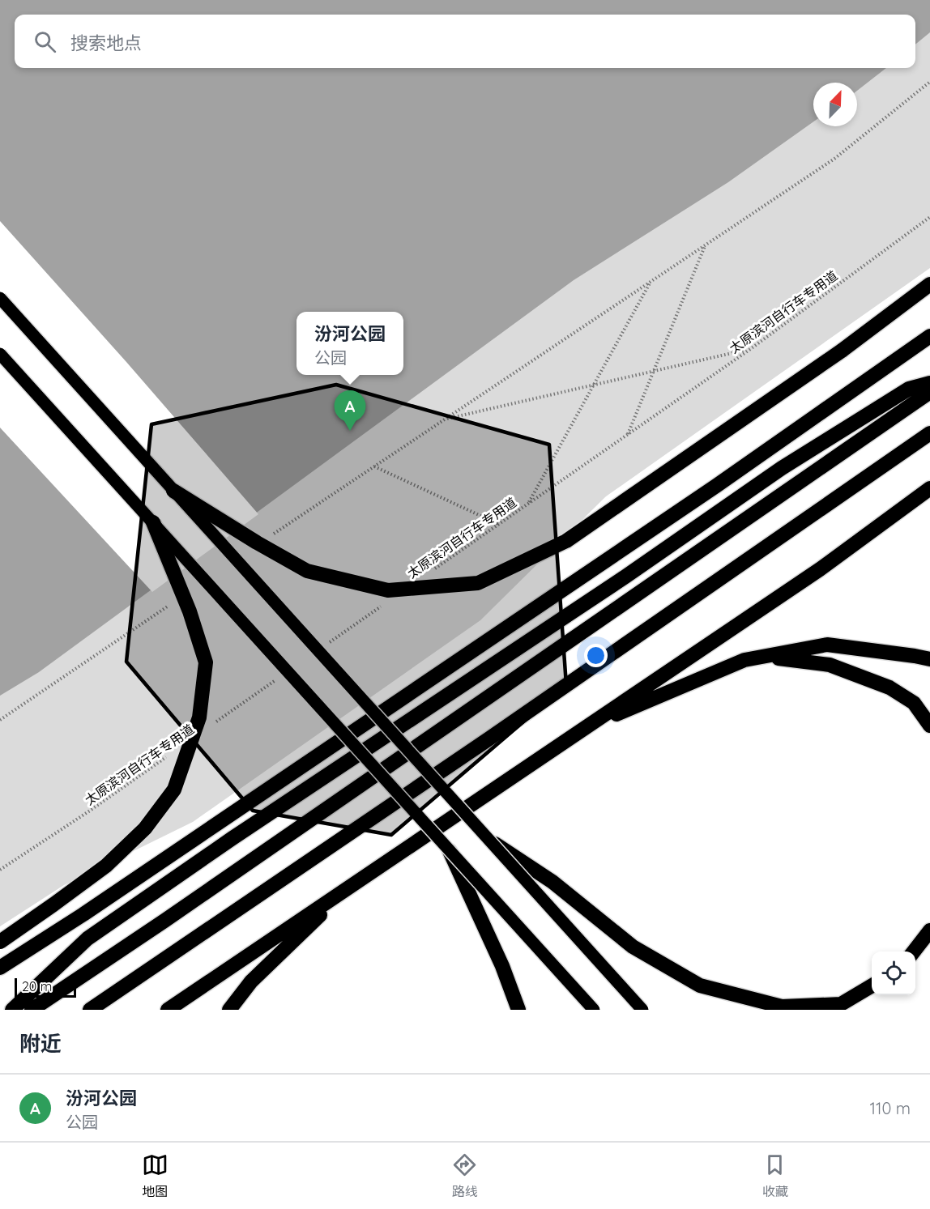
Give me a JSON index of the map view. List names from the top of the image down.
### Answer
{
  "streets": {
    "path": ["太原滨河自行车专用道"]
  },
  "scale_bar": "20 m",
  "north": "top right",
  "page": {
    "search": "搜索地点",
    "popup": ["汾河公园", "公园"],
    "pins": "A",
    "scale": "20 m",
    "heading": "附近",
    "list": [
      {
        "mark": "A",
        "name": "汾河公园",
        "note": "公园",
        "value": "110 m"
      }
    ],
    "nav": ["地图", "路线", "收藏"]
  }
}
